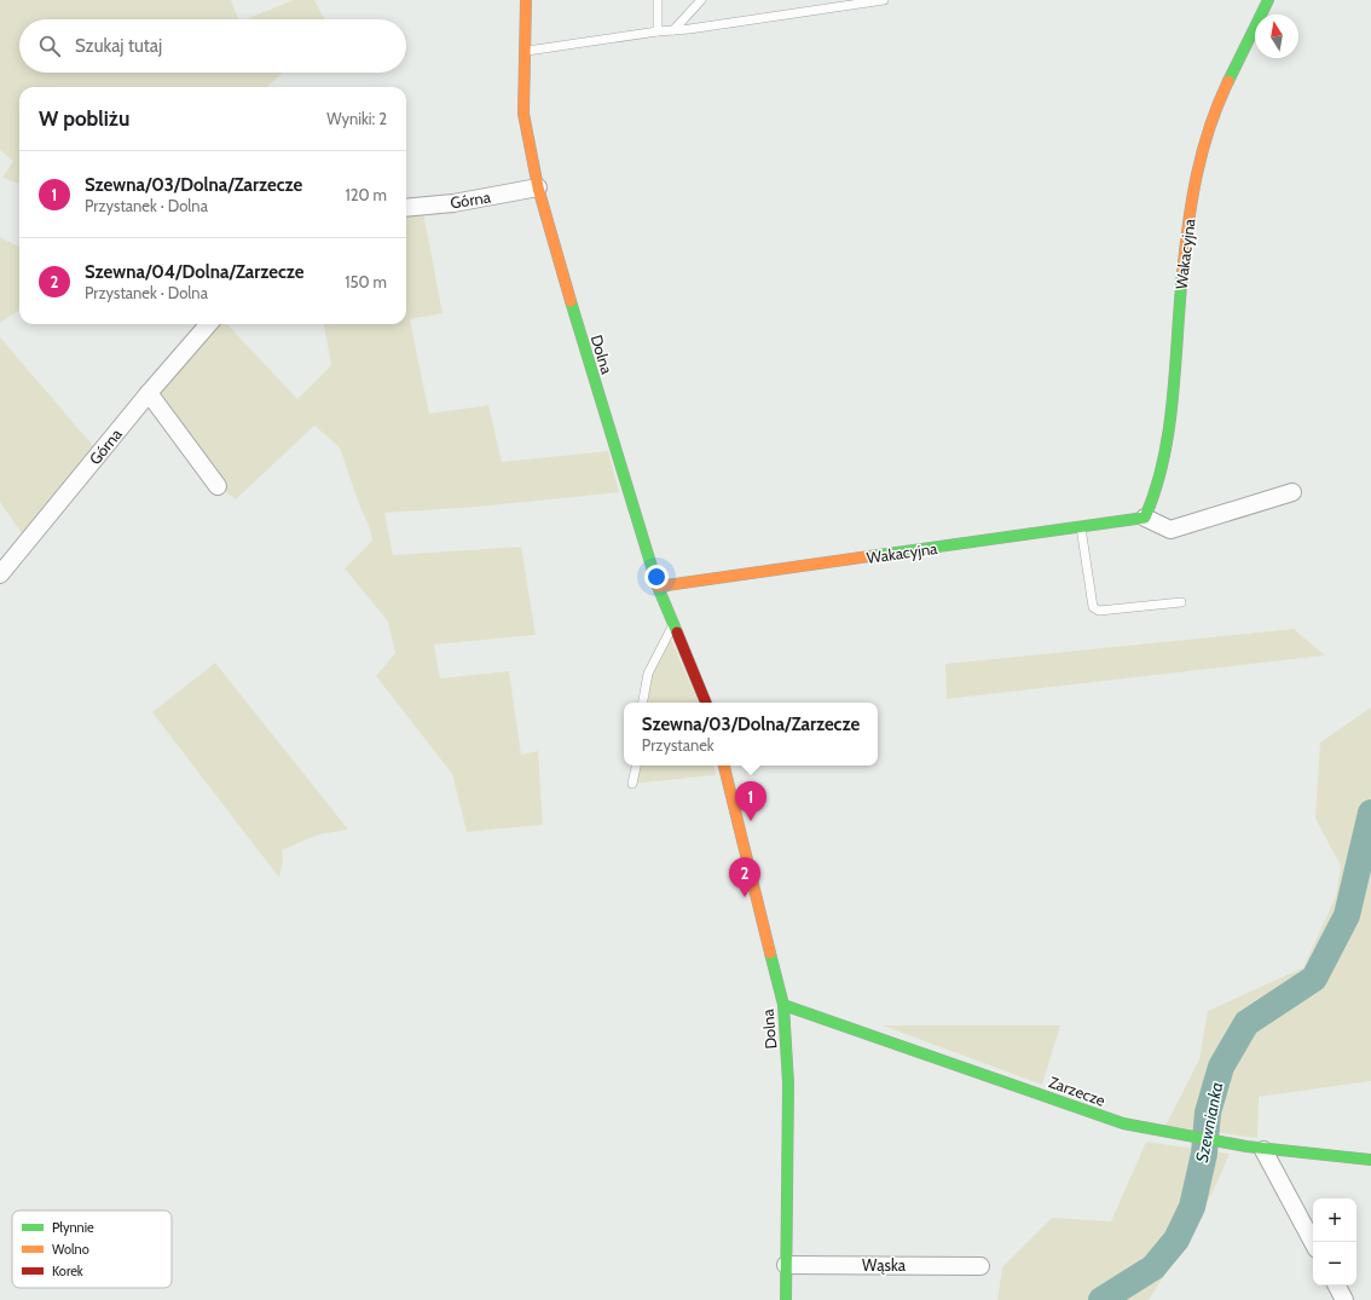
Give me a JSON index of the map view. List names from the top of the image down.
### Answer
{
  "streets": {
    "street": [
      "Górna",
      "Wakacyjna",
      "Dolna",
      "Zarzecze",
      "Wąska"
    ]
  },
  "crossings": [
    ["Górna", "Dolna"],
    ["Wakacyjna", "Dolna"],
    ["Dolna", "Zarzecze"],
    ["Dolna", "Wąska"]
  ],
  "water": ["Szewnianka"],
  "legend": ["Płynnie", "Wolno", "Korek"],
  "north": "top",
  "page": {
    "search": "Szukaj tutaj",
    "heading": ["W pobliżu", "Wyniki: 2"],
    "list": [
      {
        "mark": "1",
        "name": "Szewna/03/Dolna/Zarzecze",
        "note": "Przystanek · Dolna",
        "value": "120 m"
      },
      {
        "mark": "2",
        "name": "Szewna/04/Dolna/Zarzecze",
        "note": "Przystanek · Dolna",
        "value": "150 m"
      }
    ],
    "popup": ["Szewna/03/Dolna/Zarzecze", "Przystanek"],
    "pins": ["1", "2"],
    "map_buttons": ["+", "−"]
  }
}
